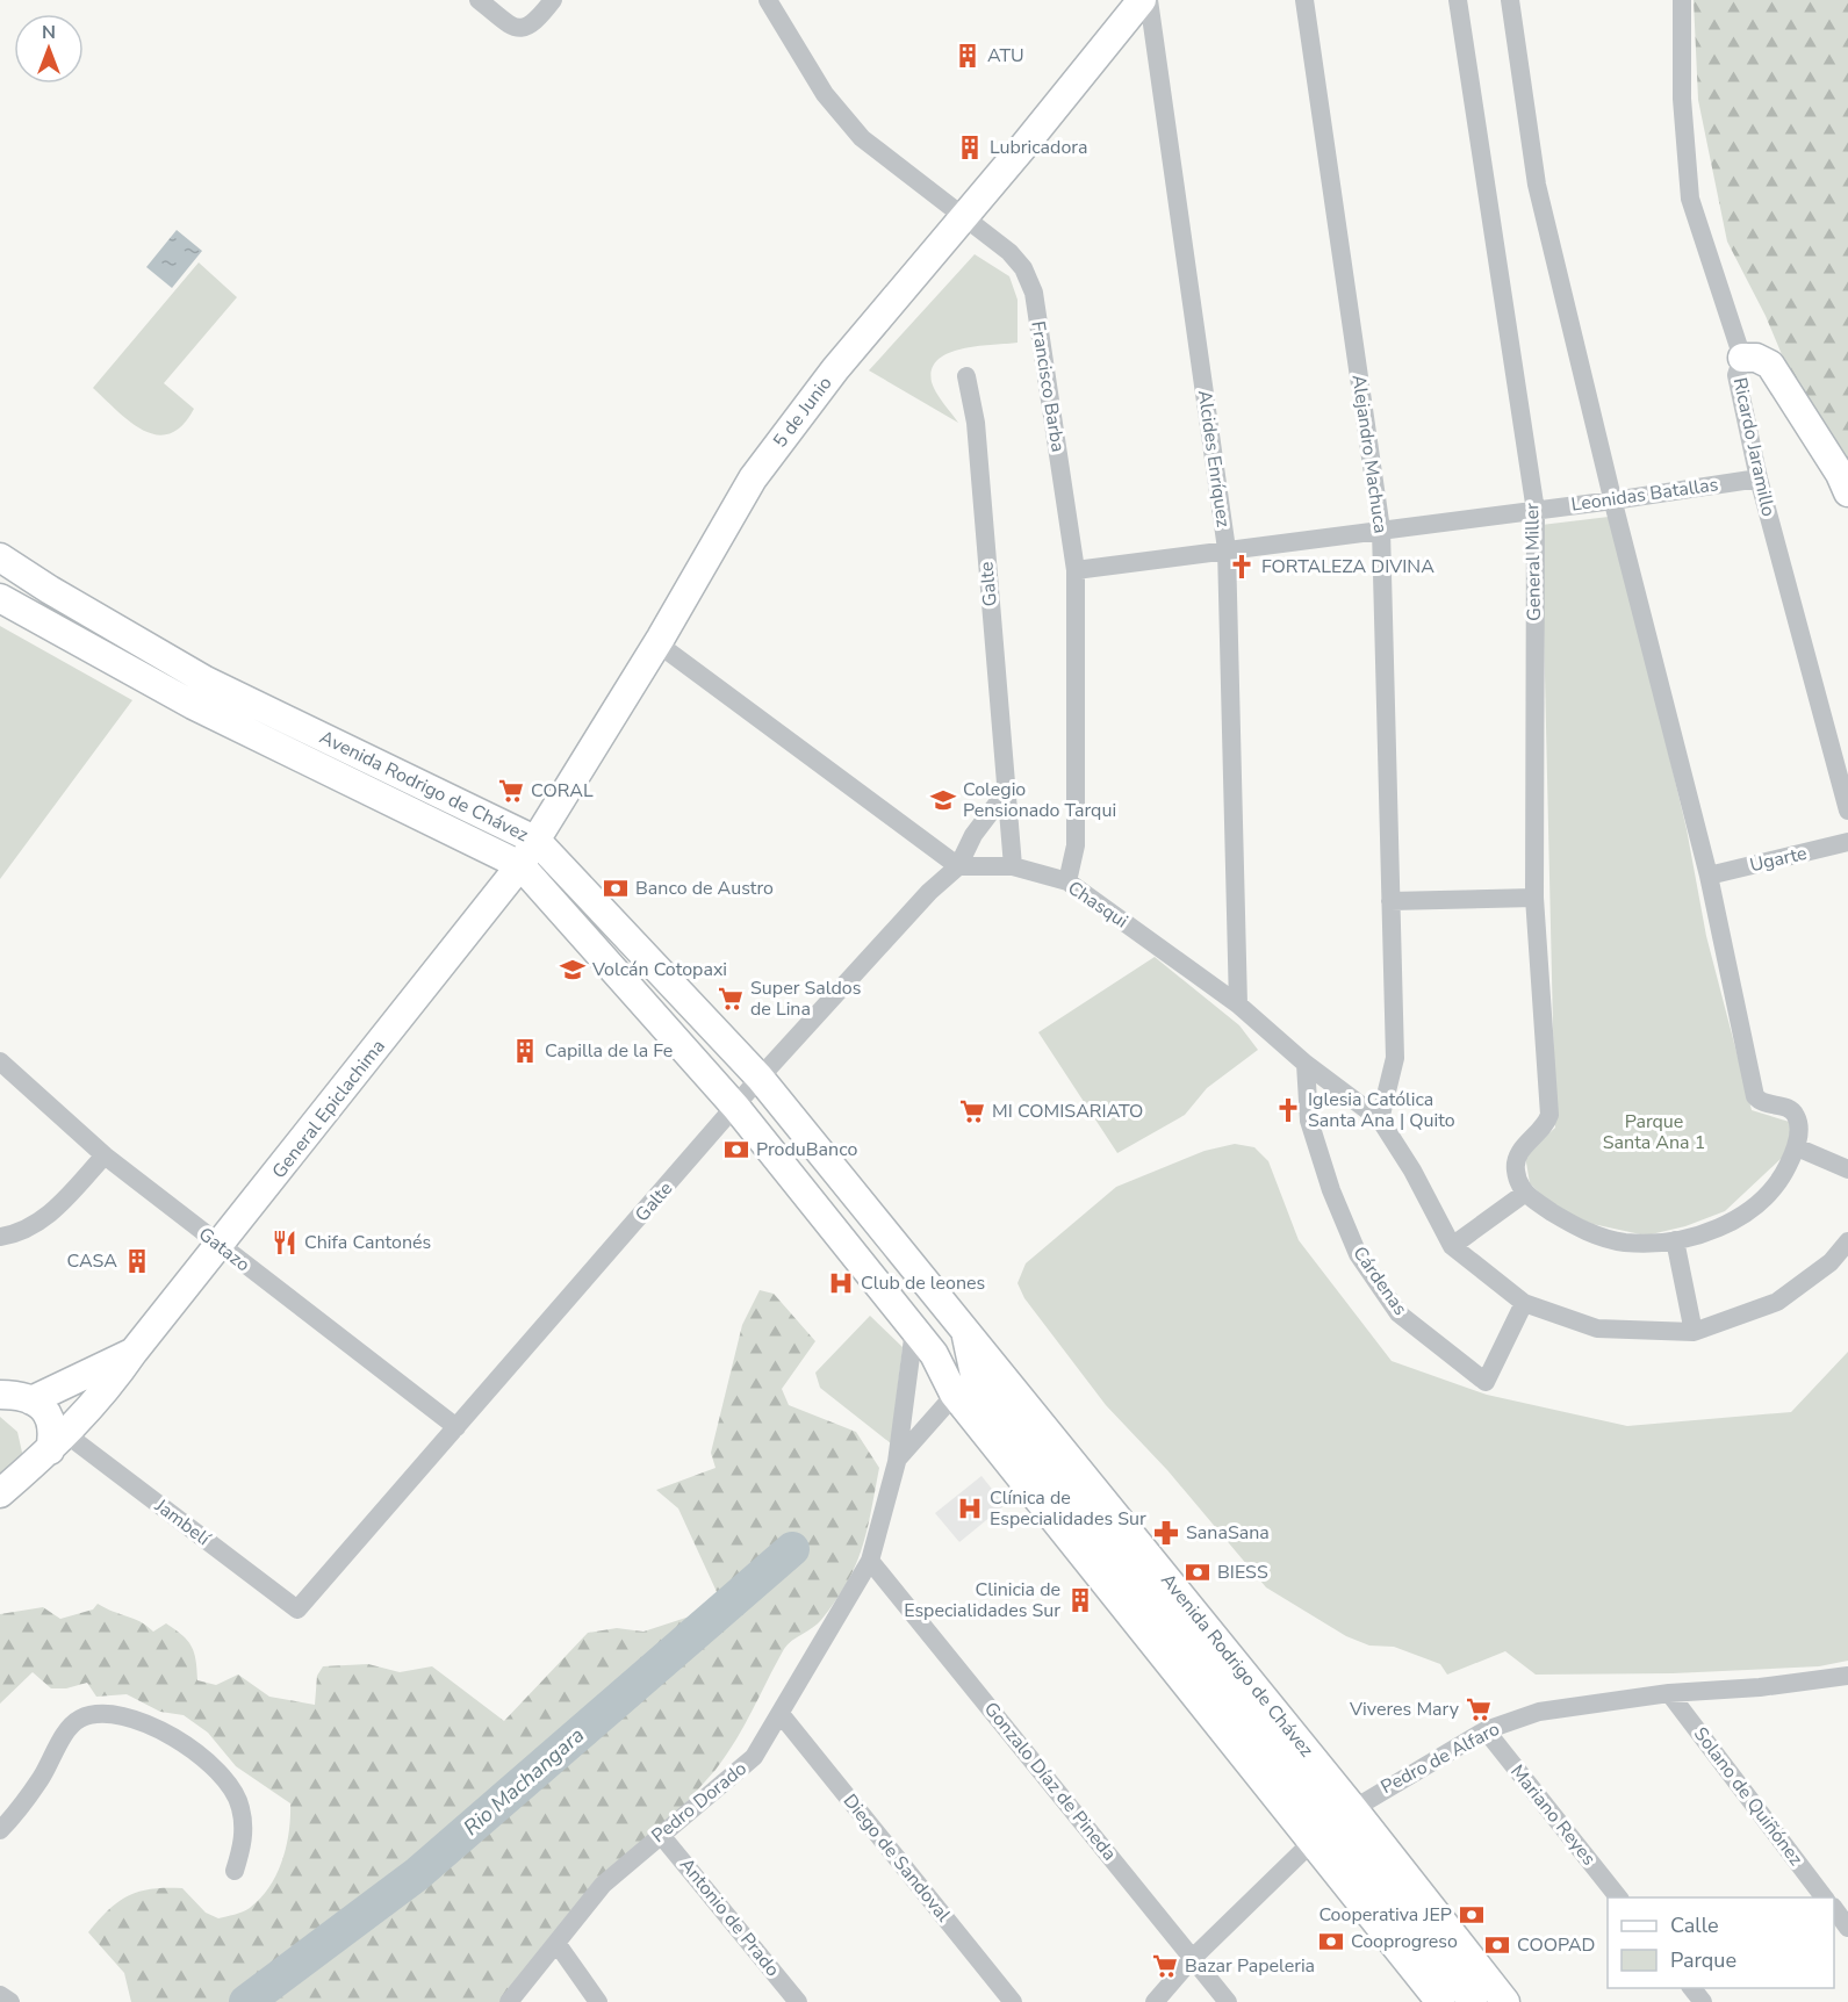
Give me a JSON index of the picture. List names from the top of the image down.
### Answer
{
  "streets": {
    "street": [
      "Francisco Barba",
      "5 de Junio",
      "Ricardo Jaramillo",
      "Alejandro Machuca",
      "Alcides Enríquez",
      "Leonidas Batallas",
      "General Miller",
      "Galte",
      "Avenida Rodrigo de Chávez",
      "Ugarte",
      "Chasqui",
      "General Epiclachima",
      "Gatazo",
      "Cárdenas",
      "Jambelí",
      "Pedro de Alfaro",
      "Gonzalo Díaz de Pineda",
      "Solano de Quiñónez",
      "Pedro Dorado",
      "Mariano Reyes",
      "Diego de Sandoval",
      "Antonio de Prado"
    ]
  },
  "crossings": [
    ["Francisco Barba", "5 de Junio"],
    ["Francisco Barba", "Leonidas Batallas"],
    ["Francisco Barba", "Chasqui"],
    ["5 de Junio", "Avenida Rodrigo de Chávez"],
    ["5 de Junio", "General Epiclachima"],
    ["Ricardo Jaramillo", "Leonidas Batallas"],
    ["Alejandro Machuca", "Leonidas Batallas"],
    ["Alejandro Machuca", "Chasqui"],
    ["Alcides Enríquez", "Leonidas Batallas"],
    ["Alcides Enríquez", "Chasqui"],
    ["Leonidas Batallas", "General Miller"],
    ["Galte", "Avenida Rodrigo de Chávez"],
    ["Galte", "Chasqui"],
    ["Galte", "Gatazo"],
    ["Galte", "Jambelí"],
    ["Avenida Rodrigo de Chávez", "General Epiclachima"],
    ["Avenida Rodrigo de Chávez", "Pedro de Alfaro"],
    ["Avenida Rodrigo de Chávez", "Pedro Dorado"],
    ["Chasqui", "Cárdenas"],
    ["General Epiclachima", "Gatazo"],
    ["General Epiclachima", "Jambelí"],
    ["Pedro de Alfaro", "Gonzalo Díaz de Pineda"],
    ["Pedro de Alfaro", "Solano de Quiñónez"],
    ["Pedro de Alfaro", "Mariano Reyes"],
    ["Gonzalo Díaz de Pineda", "Pedro Dorado"],
    ["Pedro Dorado", "Diego de Sandoval"],
    ["Pedro Dorado", "Antonio de Prado"]
  ],
  "water": ["Rio Machangara"],
  "parks": ["Parque Santa Ana 1"],
  "places": {
    "building": [
      "ATU",
      "Lubricadora",
      "Capilla de la Fe",
      "CASA",
      "Clinicia de Especialidades Sur"
    ],
    "church": ["FORTALEZA DIVINA", "Iglesia Católica Santa Ana | Quito"],
    "supermarket": [
      "CORAL",
      "Super Saldos de Lina",
      "MI COMISARIATO",
      "Viveres Mary",
      "Bazar Papeleria"
    ],
    "school or university": ["Colegio Pensionado Tarqui", "Volcán Cotopaxi"],
    "bank": [
      "Banco de Austro",
      "ProduBanco",
      "BIESS",
      "Cooperativa JEP",
      "Cooprogreso",
      "COOPAD"
    ],
    "restaurant": ["Chifa Cantonés"],
    "hospital": ["Club de leones", "Clínica de Especialidades Sur"],
    "pharmacy": ["SanaSana"]
  },
  "legend": ["Calle", "Parque"],
  "north": "top"
}
